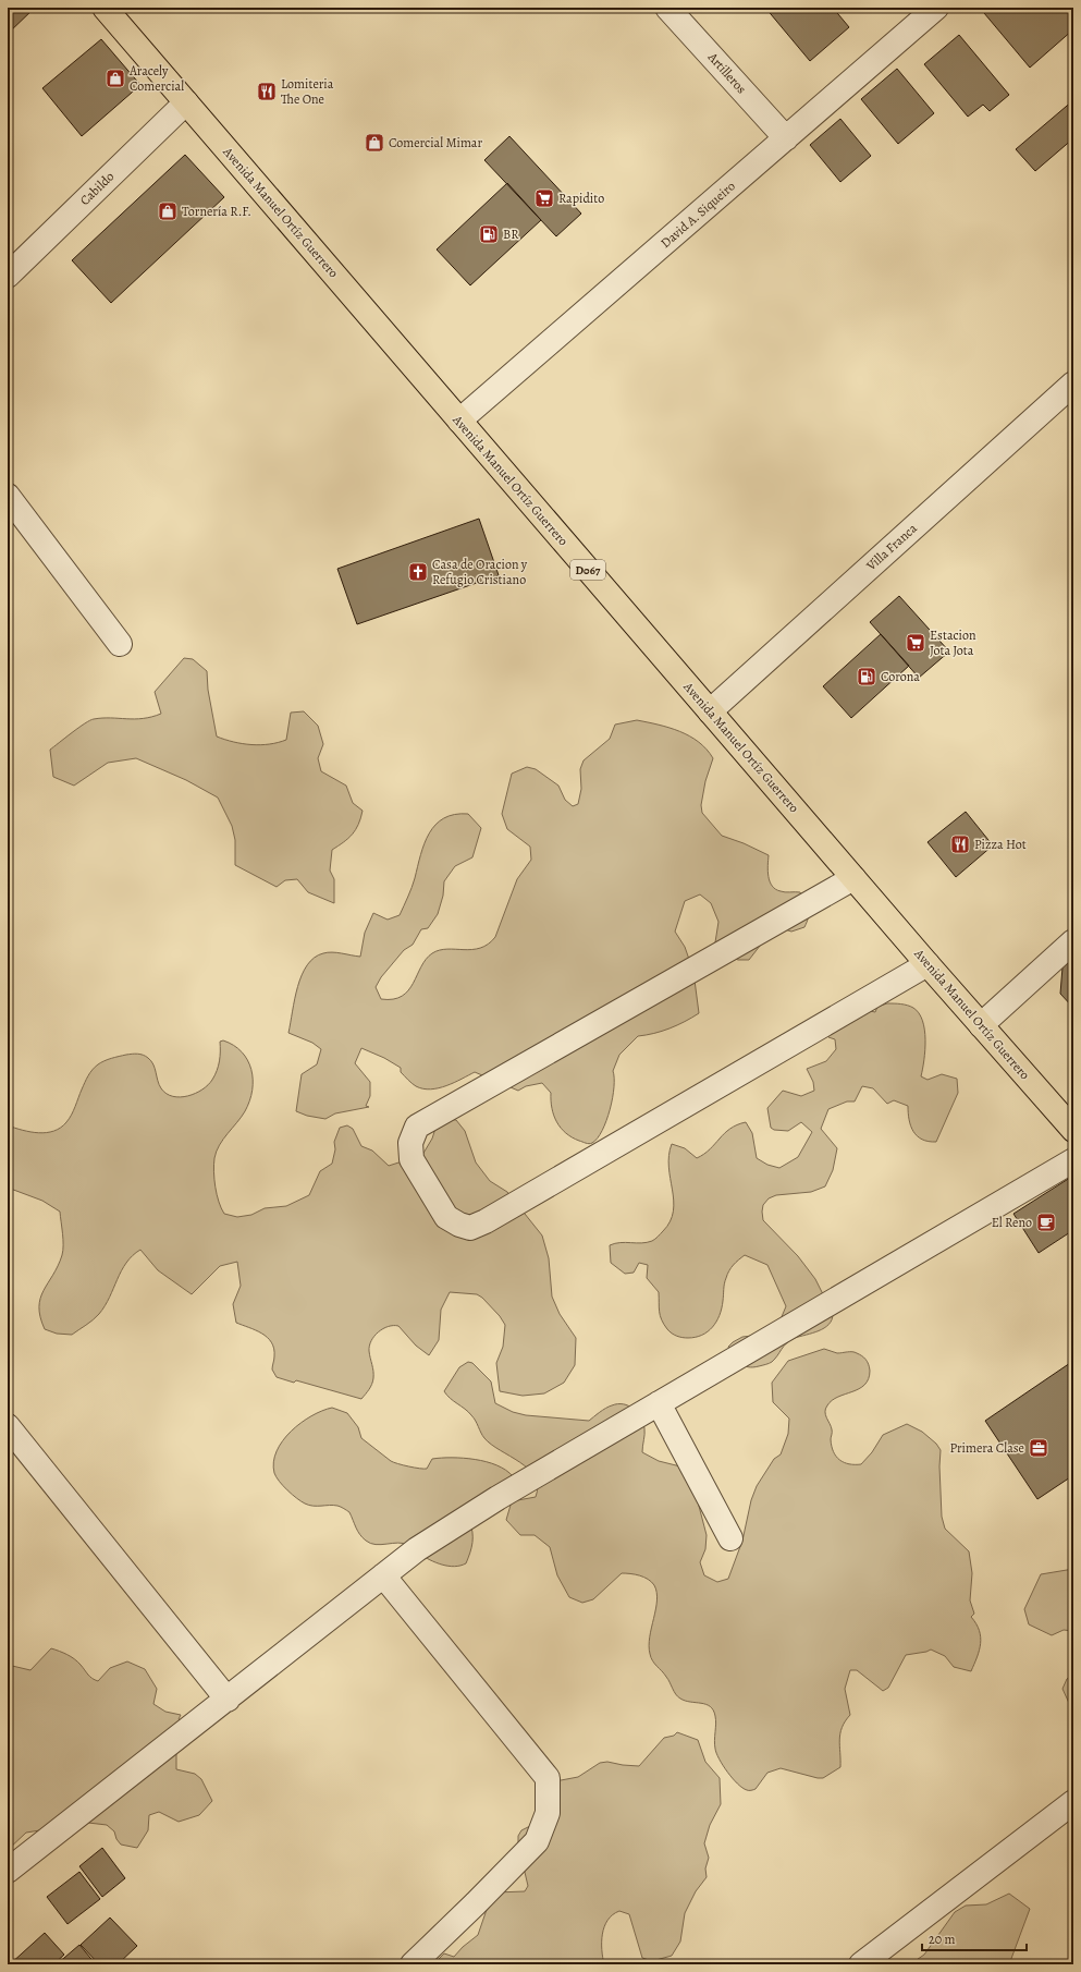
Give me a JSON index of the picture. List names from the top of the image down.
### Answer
{
  "streets": {
    "main road": ["Avenida Manuel Ortíz Guerrero", "D067"],
    "street": [
      "Artilleros",
      "Cabildo",
      "David A. Siqueiro",
      "Villa Franca"
    ]
  },
  "crossings": [
    ["Artilleros", "David A. Siqueiro"],
    ["Cabildo", "Avenida Manuel Ortíz Guerrero"],
    ["Avenida Manuel Ortíz Guerrero", "David A. Siqueiro"],
    ["Avenida Manuel Ortíz Guerrero", "Villa Franca"]
  ],
  "places": {
    "shop": ["Aracely Comercial", "Comercial Mimar", "Tornería R.F."],
    "restaurant": ["Lomiteria The One", "Pizza Hot"],
    "supermarket": ["Rapidito", "Estacion Jota Jota"],
    "fuel station": ["BR", "Corona"],
    "church": ["Casa de Oracion y Refugio Cristiano"],
    "cafe": ["El Reno"],
    "office": ["Primera Clase"]
  },
  "scale_bar": "20 m"
}
